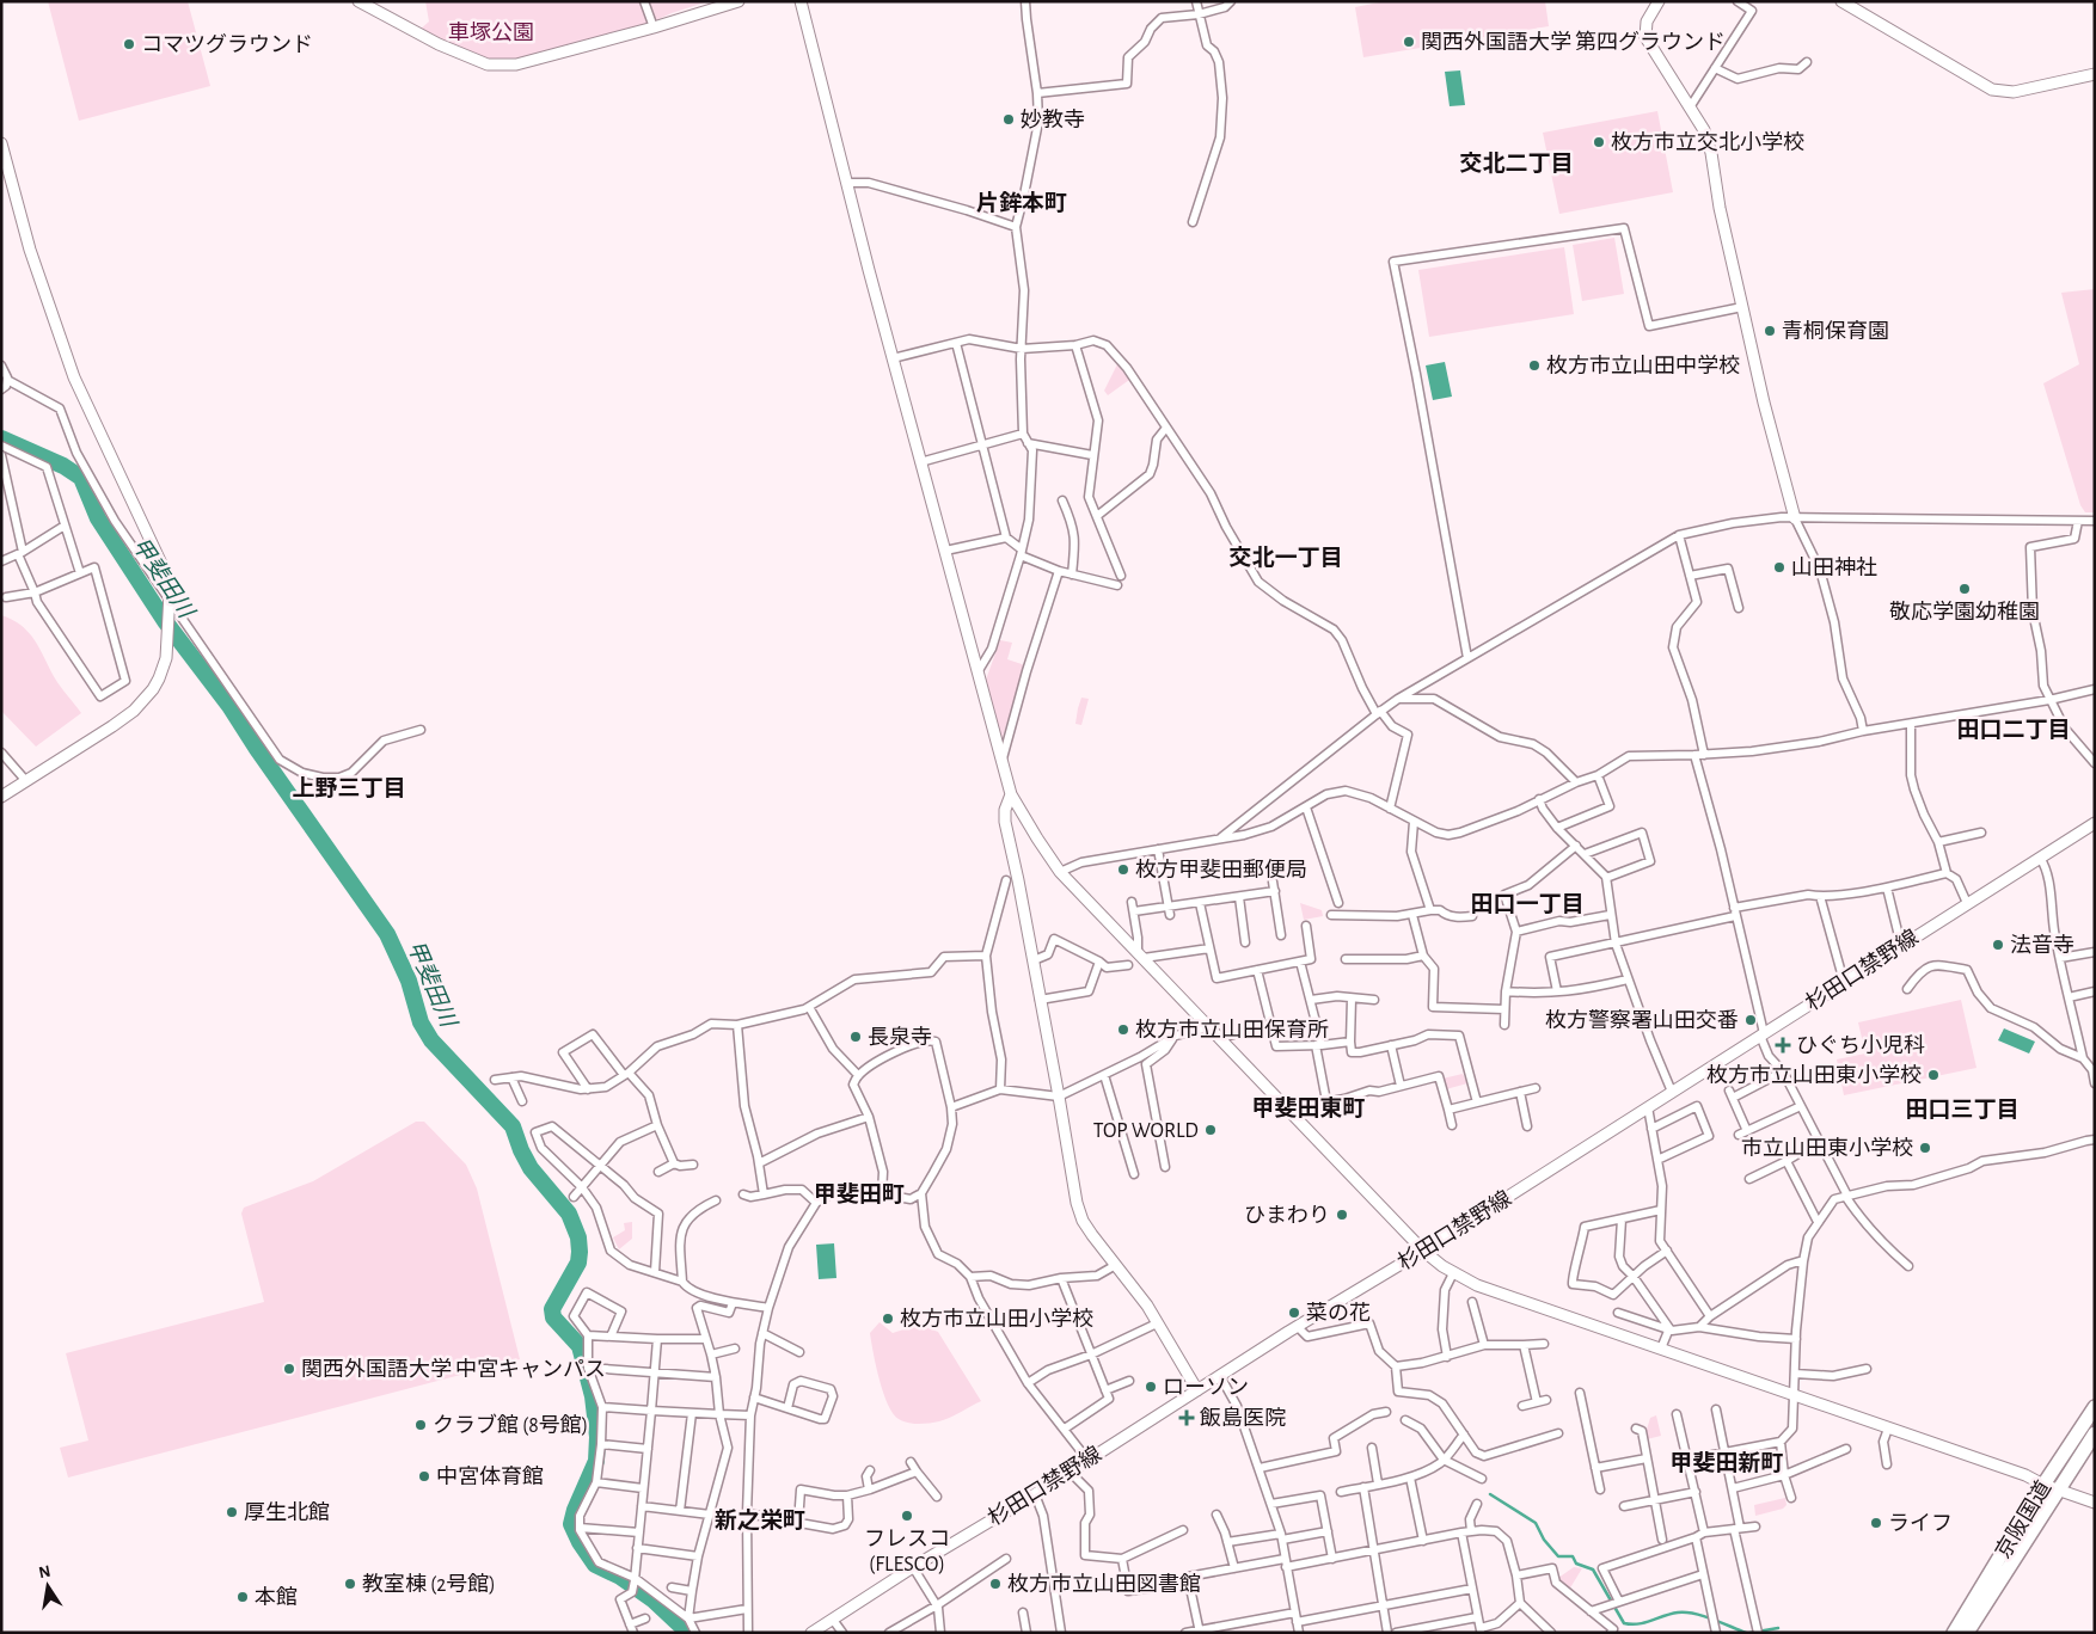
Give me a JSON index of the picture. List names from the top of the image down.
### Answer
{
  "streets": {
    "highway": ["京阪国道"],
    "street": ["杉田口禁野線"]
  },
  "districts": [
    "交北二丁目",
    "片鉾本町",
    "交北一丁目",
    "田口二丁目",
    "上野三丁目",
    "田口一丁目",
    "甲斐田東町",
    "田口三丁目",
    "甲斐田町",
    "甲斐田新町",
    "新之栄町"
  ],
  "water": ["甲斐田川"],
  "parks": ["車塚公園"],
  "places": {
    "other": [
      "関西外国語大学 第四グラウンド",
      "コマツグラウンド",
      "妙教寺",
      "枚方市立交北小学校",
      "青桐保育園",
      "枚方市立山田中学校",
      "山田神社",
      "敬応学園幼稚園",
      "枚方甲斐田郵便局",
      "法音寺",
      "枚方警察署山田交番",
      "枚方市立山田保育所",
      "長泉寺",
      "枚方市立山田東小学校",
      "TOP WORLD",
      "市立山田東小学校",
      "ひまわり",
      "菜の花",
      "枚方市立山田小学校",
      "関西外国語大学 中宮キャンパス",
      "ローソン",
      "クラブ館 (8号館)",
      "中宮体育館",
      "厚生北館",
      "フレスコ (FLESCO)",
      "ライフ",
      "教室棟 (2号館)",
      "枚方市立山田図書館",
      "本館"
    ],
    "health": ["ひぐち小児科", "飯島医院"]
  },
  "north": "top"
}
